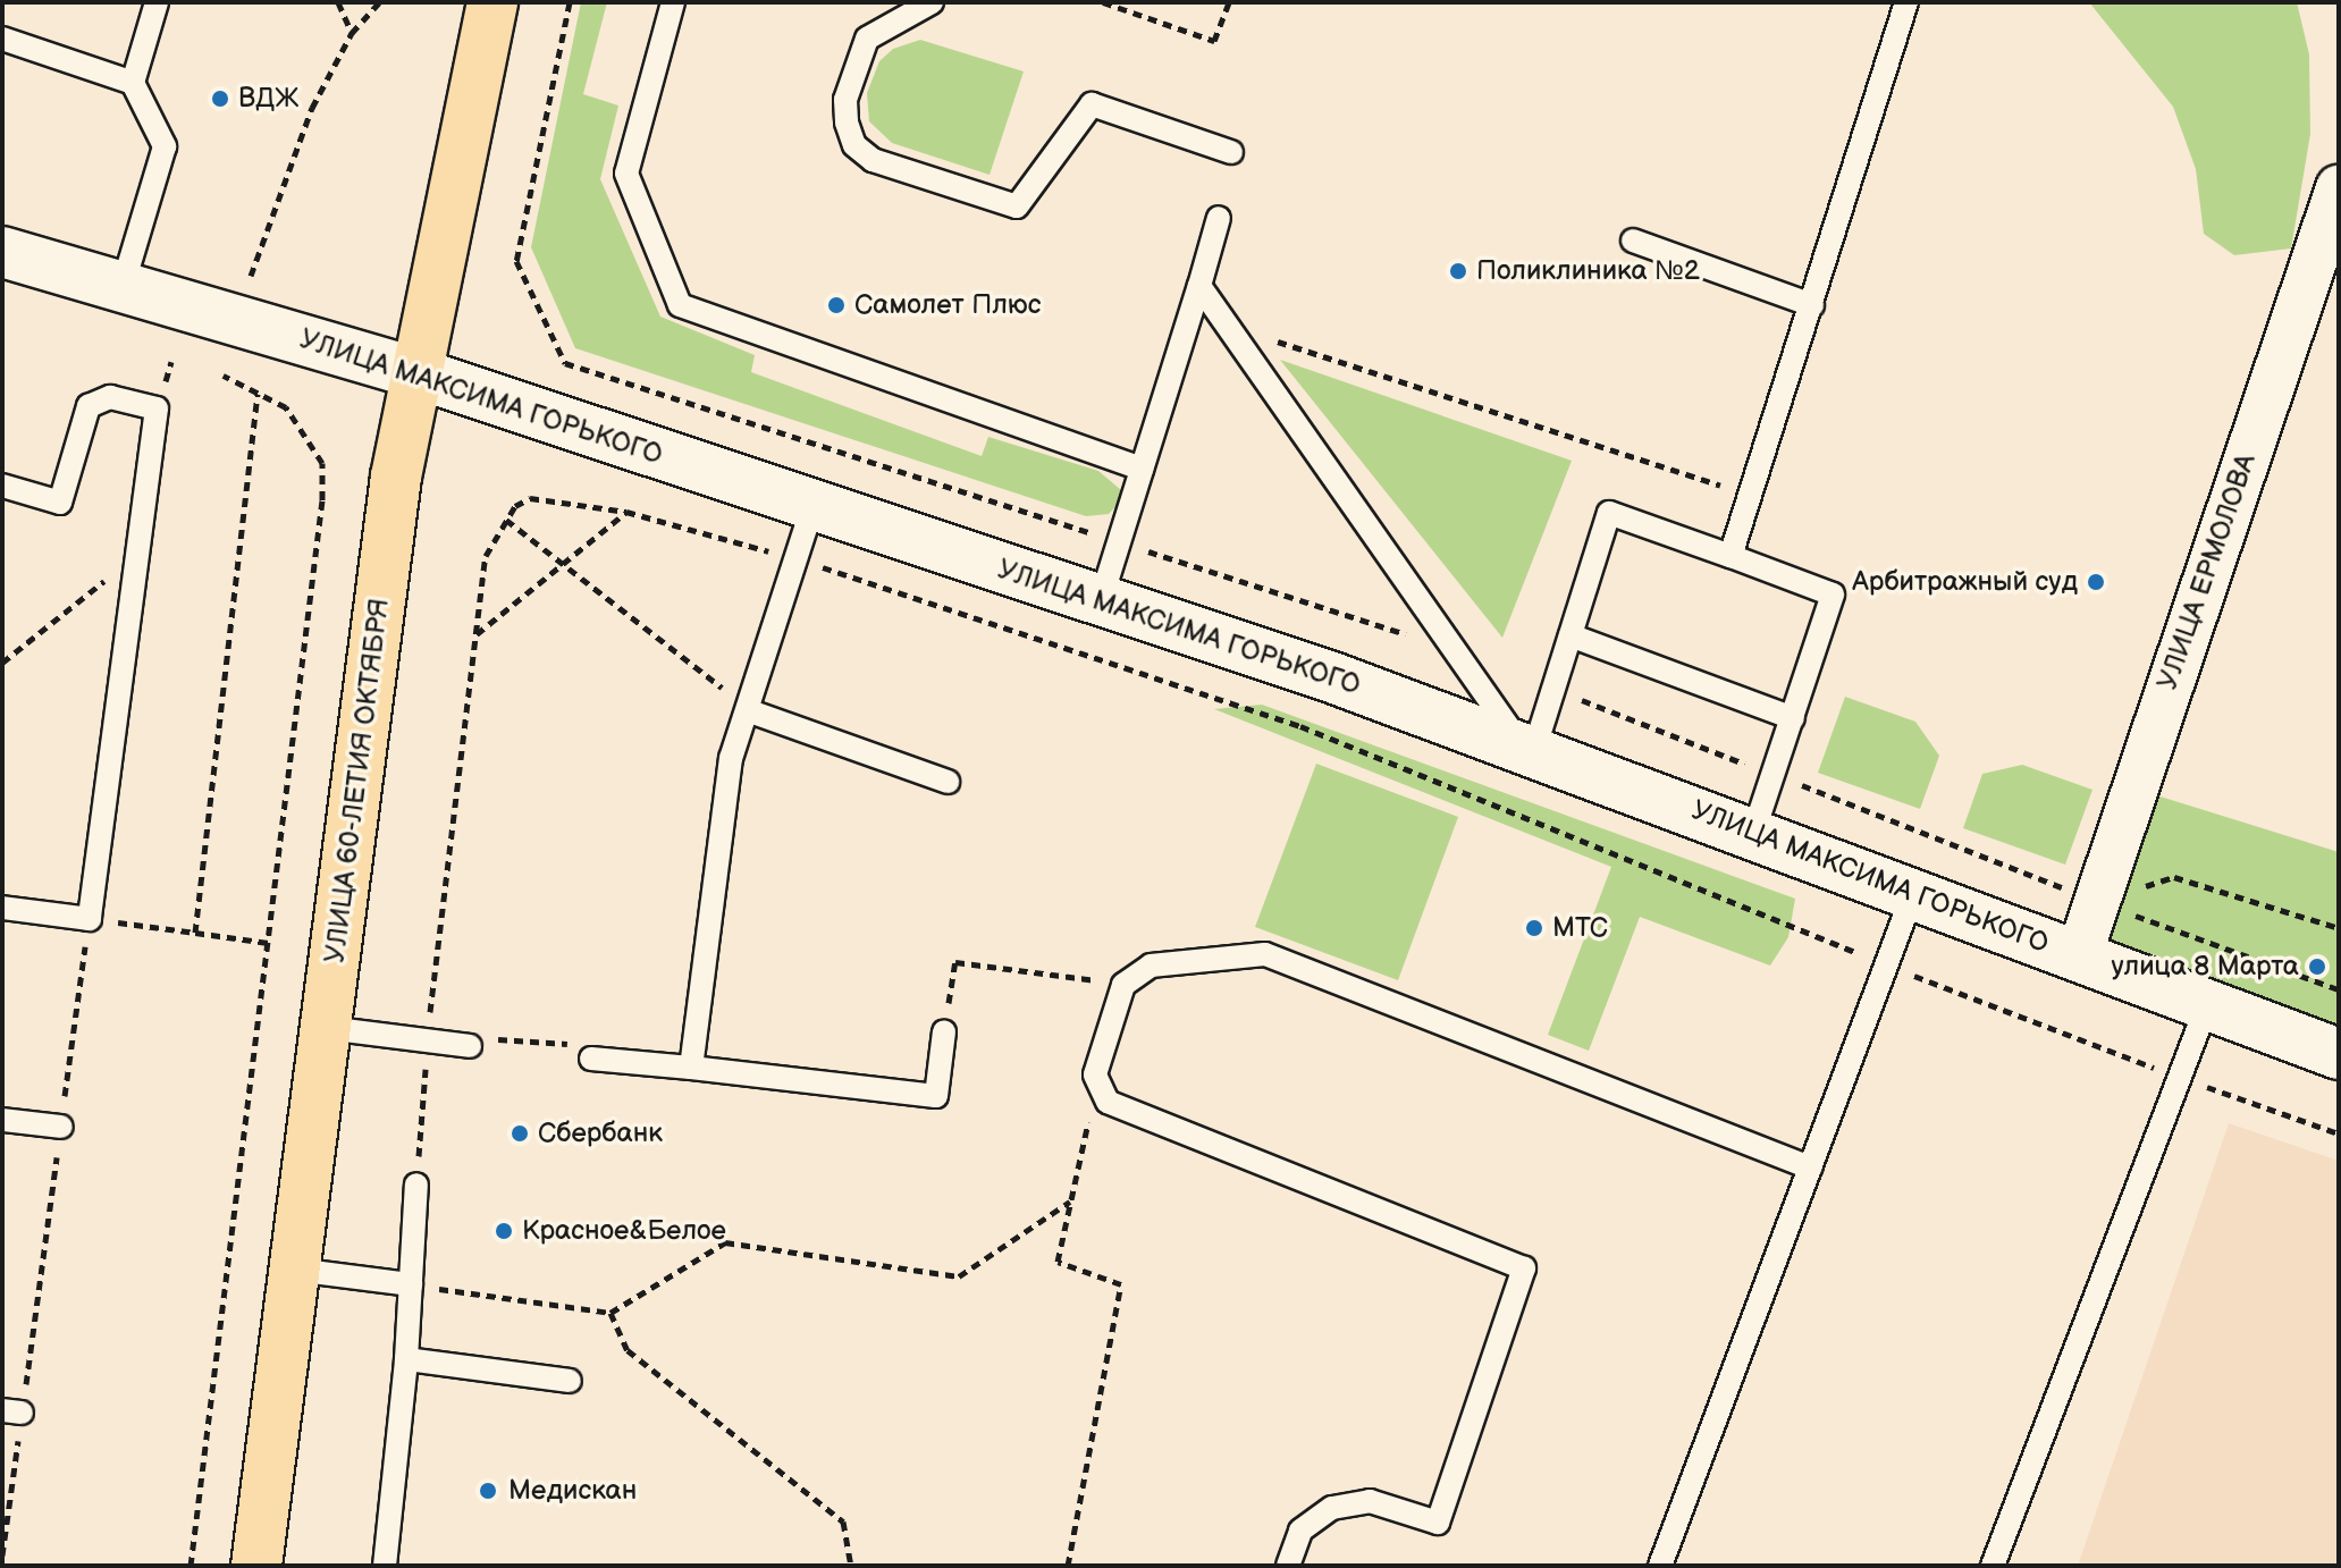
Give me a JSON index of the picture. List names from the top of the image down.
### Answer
{
  "streets": {
    "main road": ["УЛИЦА МАКСИМА ГОРЬКОГО", "УЛИЦА 60-ЛЕТИЯ ОКТЯБРЯ"],
    "street": ["УЛИЦА ЕРМОЛОВА"]
  },
  "crossings": [
    ["УЛИЦА МАКСИМА ГОРЬКОГО", "УЛИЦА ЕРМОЛОВА"],
    ["УЛИЦА МАКСИМА ГОРЬКОГО", "УЛИЦА 60-ЛЕТИЯ ОКТЯБРЯ"]
  ],
  "places": [
    "ВДЖ",
    "Поликлиника №2",
    "Самолет Плюс",
    "Арбитражный суд",
    "МТС",
    "улица 8 Марта",
    "Сбербанк",
    "Красное&Белое",
    "Медискан"
  ]
}
